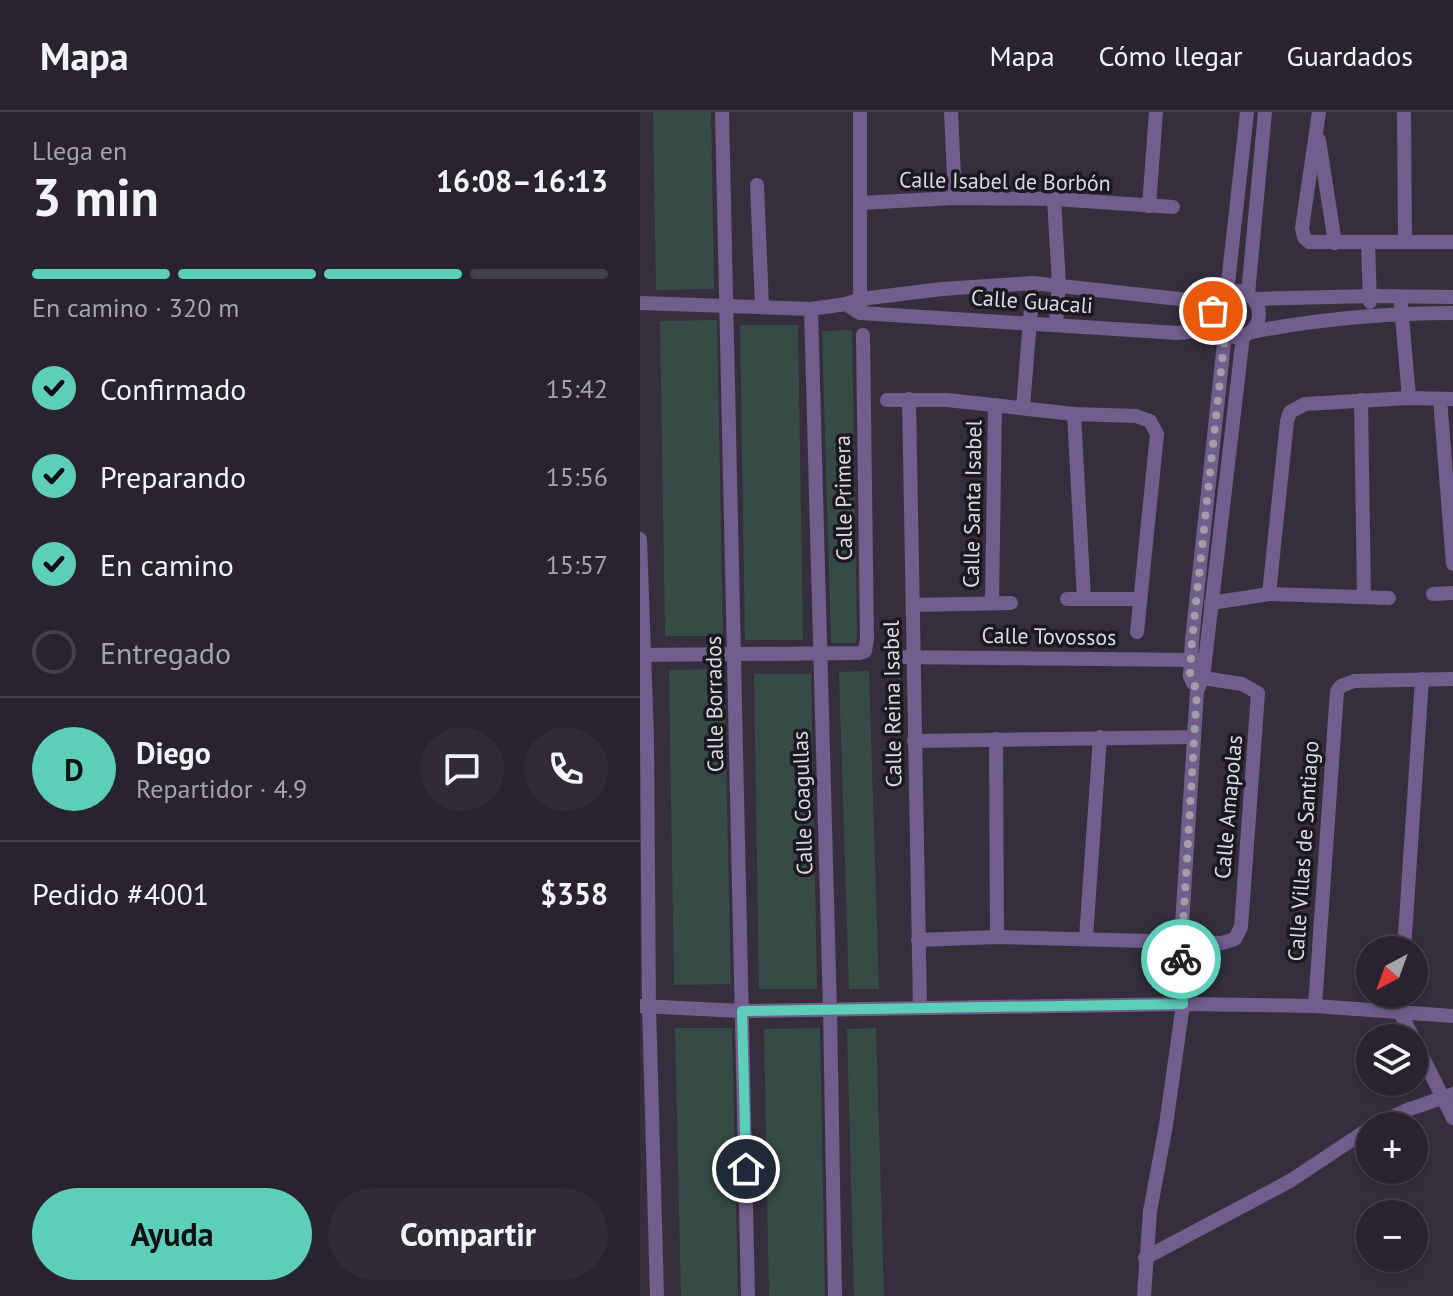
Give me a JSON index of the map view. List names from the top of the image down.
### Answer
{
  "streets": {
    "street": [
      "Calle Isabel de Borbón",
      "Calle Guacali",
      "Calle Primera",
      "Calle Santa Isabel",
      "Calle Tovossos",
      "Calle Borrados",
      "Calle Reina Isabel",
      "Calle Coagullas",
      "Calle Amapolas",
      "Calle Villas de Santiago"
    ]
  },
  "crossings": [
    ["Calle Guacali", "Calle Borrados"],
    ["Calle Guacali", "Calle Coagullas"],
    ["Calle Primera", "Calle Coagullas"],
    ["Calle Santa Isabel", "Calle Reina Isabel"],
    ["Calle Tovossos", "Calle Reina Isabel"]
  ],
  "north": "bottom left",
  "page": {
    "header": "Mapa",
    "nav": ["Mapa", "Cómo llegar", "Guardados"],
    "heading": ["3 min", "Llega en", "16:08–16:13"],
    "panel": [
      "Diego",
      "Repartidor · 4.9",
      "Pedido #4001",
      "$358"
    ],
    "bar": "En camino · 320 m",
    "list": [
      ["Confirmado", "15:42"],
      ["Preparando", "15:56"],
      ["En camino", "15:57"],
      "Entregado"
    ],
    "round": "D",
    "map_buttons": ["+", "−"],
    "buttons": ["Ayuda", "Compartir"]
  }
}
